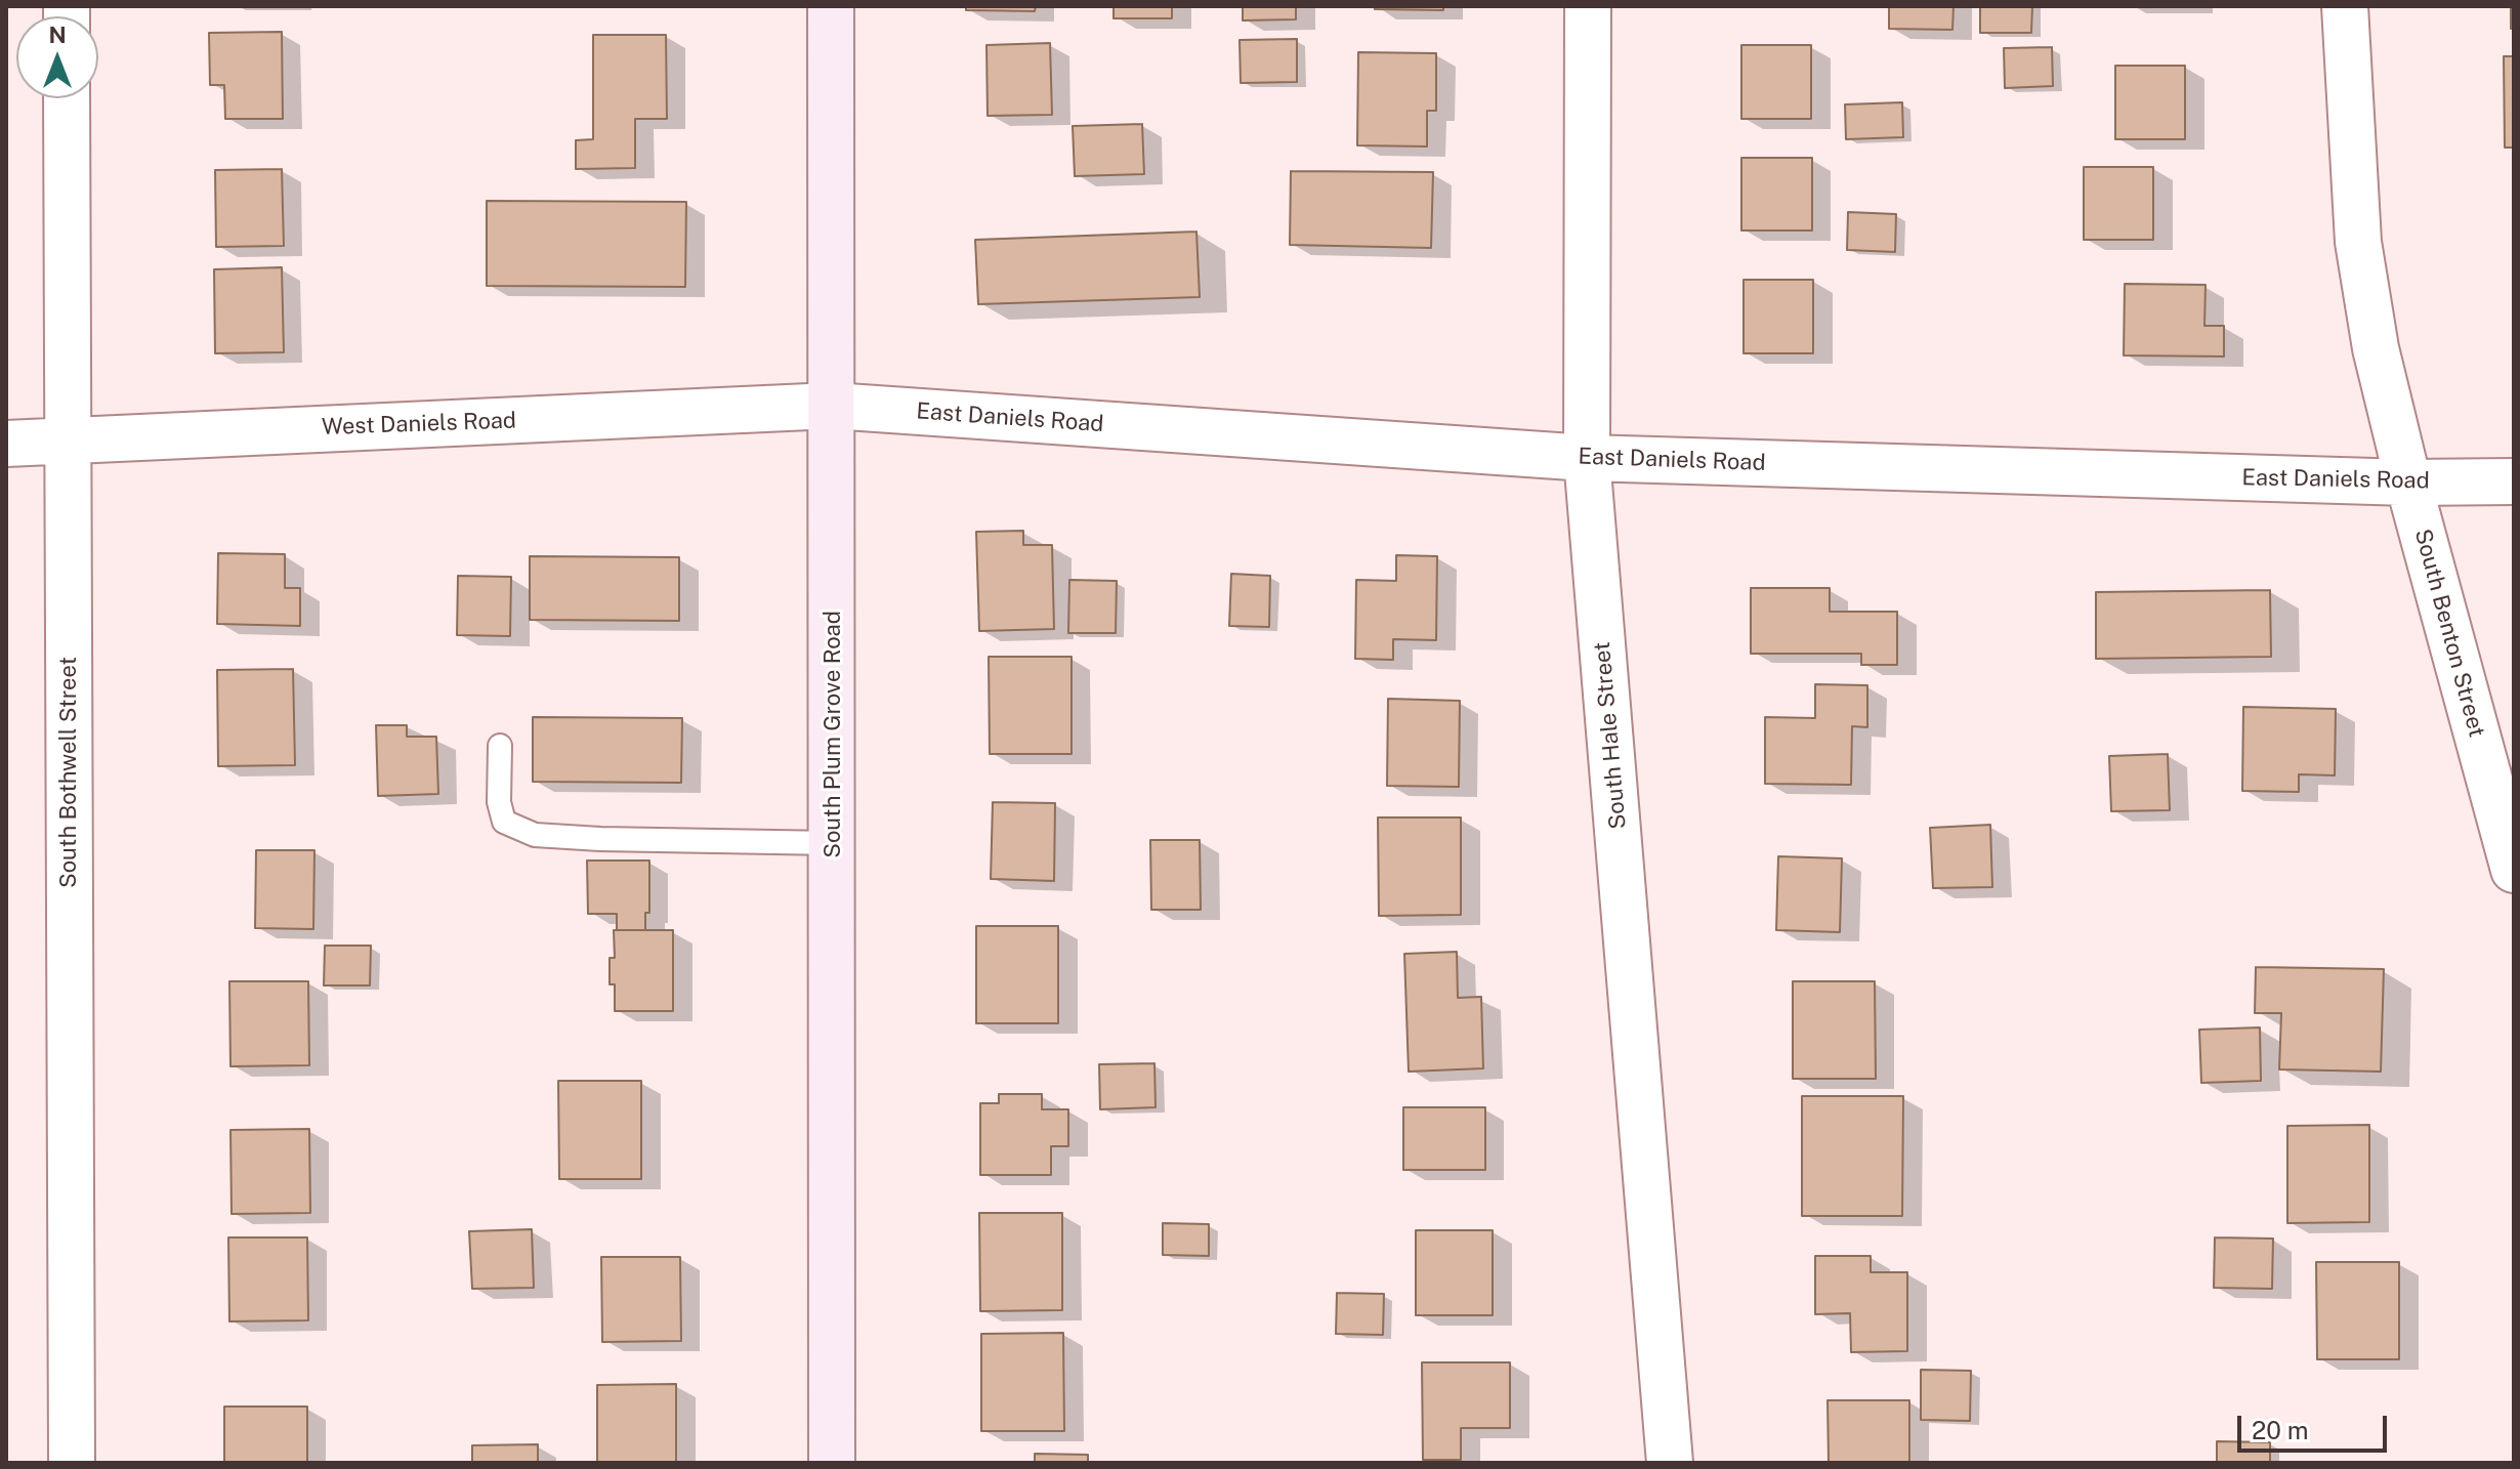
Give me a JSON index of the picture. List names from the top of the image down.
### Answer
{
  "streets": {
    "main road": ["South Plum Grove Road"],
    "street": [
      "East Daniels Road",
      "West Daniels Road",
      "South Benton Street",
      "South Hale Street",
      "South Bothwell Street"
    ]
  },
  "crossings": [
    ["East Daniels Road", "West Daniels Road"],
    ["East Daniels Road", "South Benton Street"],
    ["East Daniels Road", "South Plum Grove Road"],
    ["East Daniels Road", "South Hale Street"],
    ["West Daniels Road", "South Plum Grove Road"],
    ["West Daniels Road", "South Bothwell Street"]
  ],
  "scale_bar": "20 m",
  "north": "top"
}
